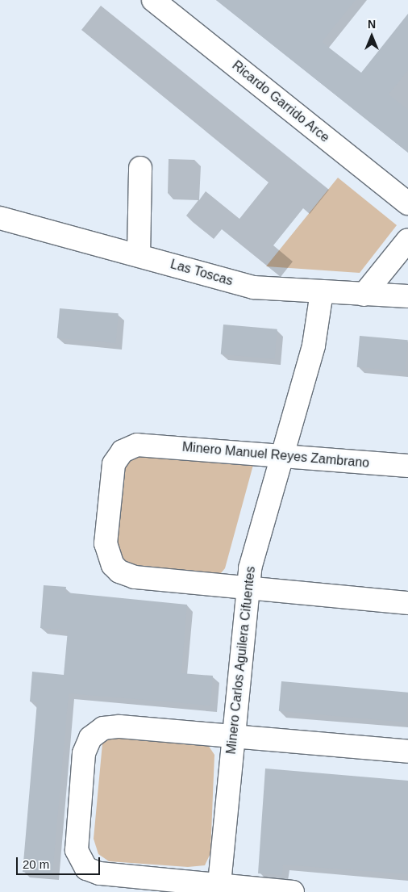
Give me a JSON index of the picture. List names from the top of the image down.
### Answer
{
  "streets": {
    "street": [
      "Ricardo Garrido Arce",
      "Las Toscas",
      "Minero Manuel Reyes Zambrano",
      "Minero Carlos Aguilera Cifuentes"
    ]
  },
  "crossings": [
    ["Las Toscas", "Minero Carlos Aguilera Cifuentes"],
    ["Minero Manuel Reyes Zambrano", "Minero Carlos Aguilera Cifuentes"]
  ],
  "scale_bar": "20 m",
  "north": "top"
}
